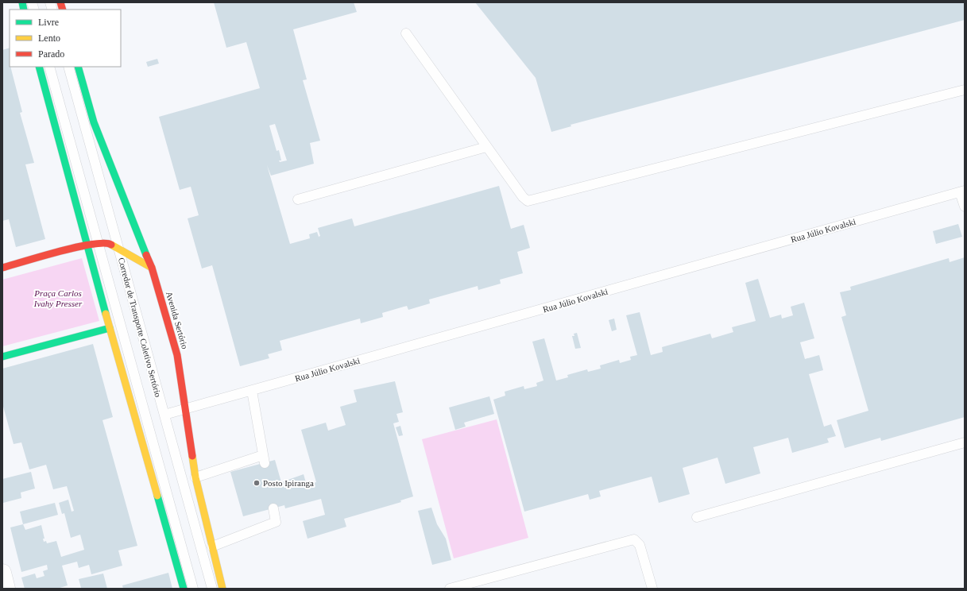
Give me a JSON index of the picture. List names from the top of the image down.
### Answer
{
  "streets": {
    "main road": ["Avenida Sertório"],
    "lane": ["Rua Júlio Kovalski", "Corredor de Transporte Coletivo Sertório"]
  },
  "crossings": [
    ["Rua Júlio Kovalski", "Avenida Sertório"],
    ["Rua Júlio Kovalski", "Corredor de Transporte Coletivo Sertório"]
  ],
  "parks": ["Praça Carlos Ivahy Presser"],
  "places": ["Posto Ipiranga"],
  "legend": ["Livre", "Lento", "Parado"]
}
